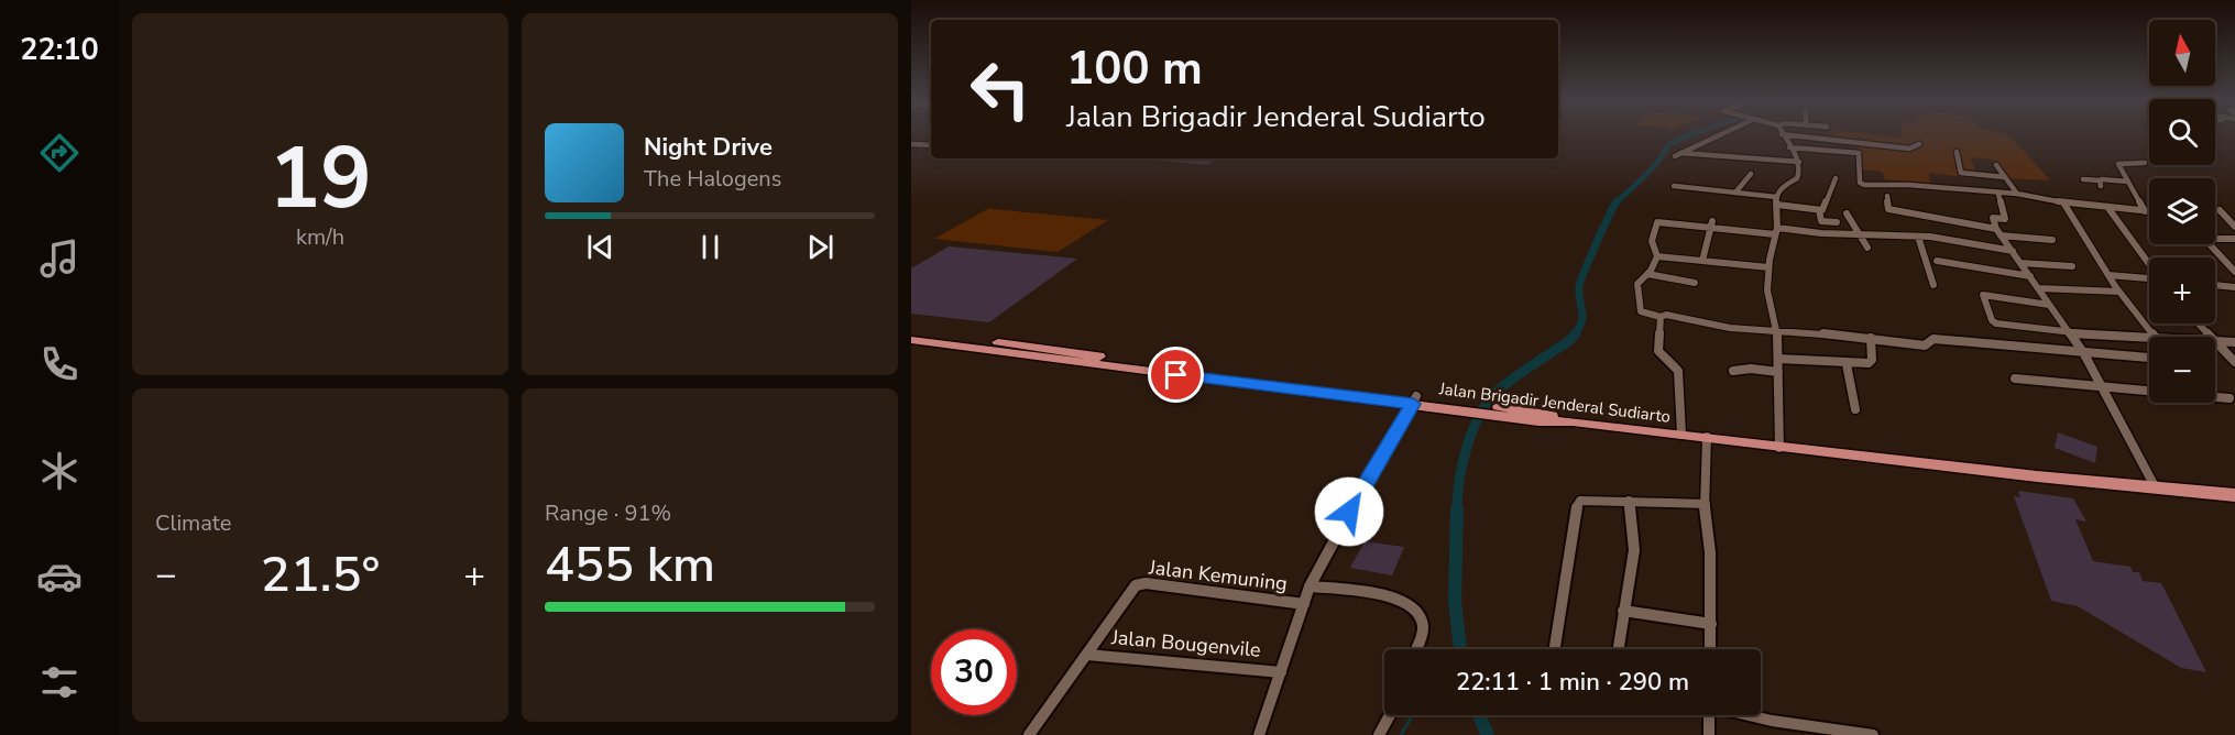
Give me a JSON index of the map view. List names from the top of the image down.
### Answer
{
  "streets": {
    "main road": ["Jalan Brigadir Jenderal Sudiarto"],
    "street": ["Jalan Kemuning", "Jalan Bougenvile"]
  },
  "crossings": [
    ["Jalan Kemuning", "Jalan Bougenvile"]
  ],
  "north": "top",
  "page": {
    "tabs": "22:10",
    "tile": [
      ["19", "km/h"],
      "Climate",
      ["Range · 91%", "455 km"]
    ],
    "map_buttons": ["+", "−"],
    "turn": ["100 m", "Jalan Brigadir Jenderal Sudiarto"],
    "song": ["Night Drive", "The Halogens"],
    "heat": ["−", "21.5°", "+"],
    "limit": "30",
    "trip": "22:11 · 1 min · 290 m"
  }
}
